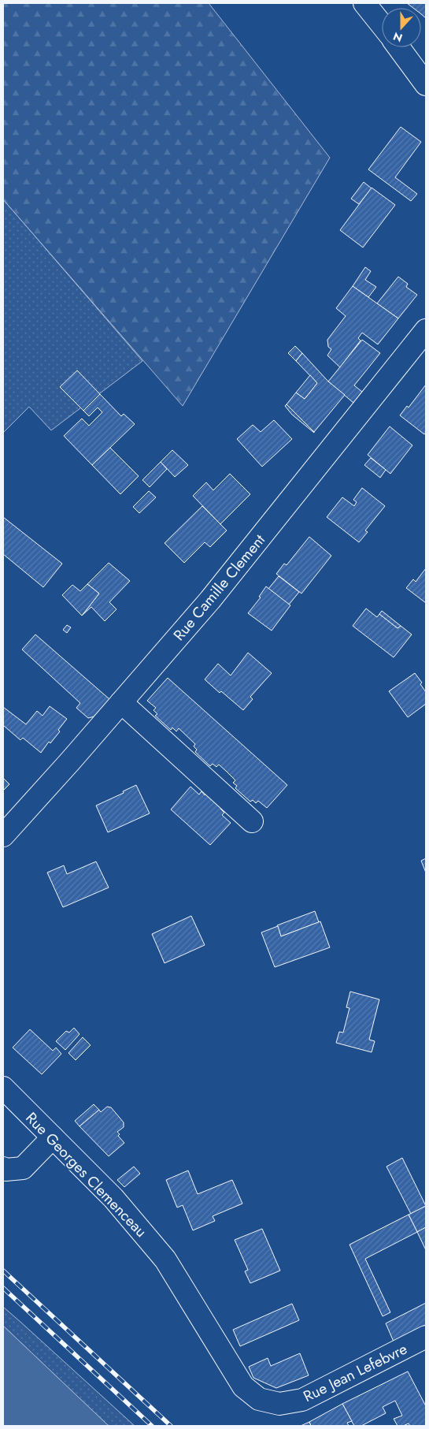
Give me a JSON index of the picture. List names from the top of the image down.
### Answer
{
  "streets": {
    "street": ["Rue Camille Clement", "Rue Georges Clemenceau", "Rue Jean Lefebvre"]
  },
  "crossings": [
    ["Rue Georges Clemenceau", "Rue Jean Lefebvre"]
  ],
  "north": "bottom"
}
